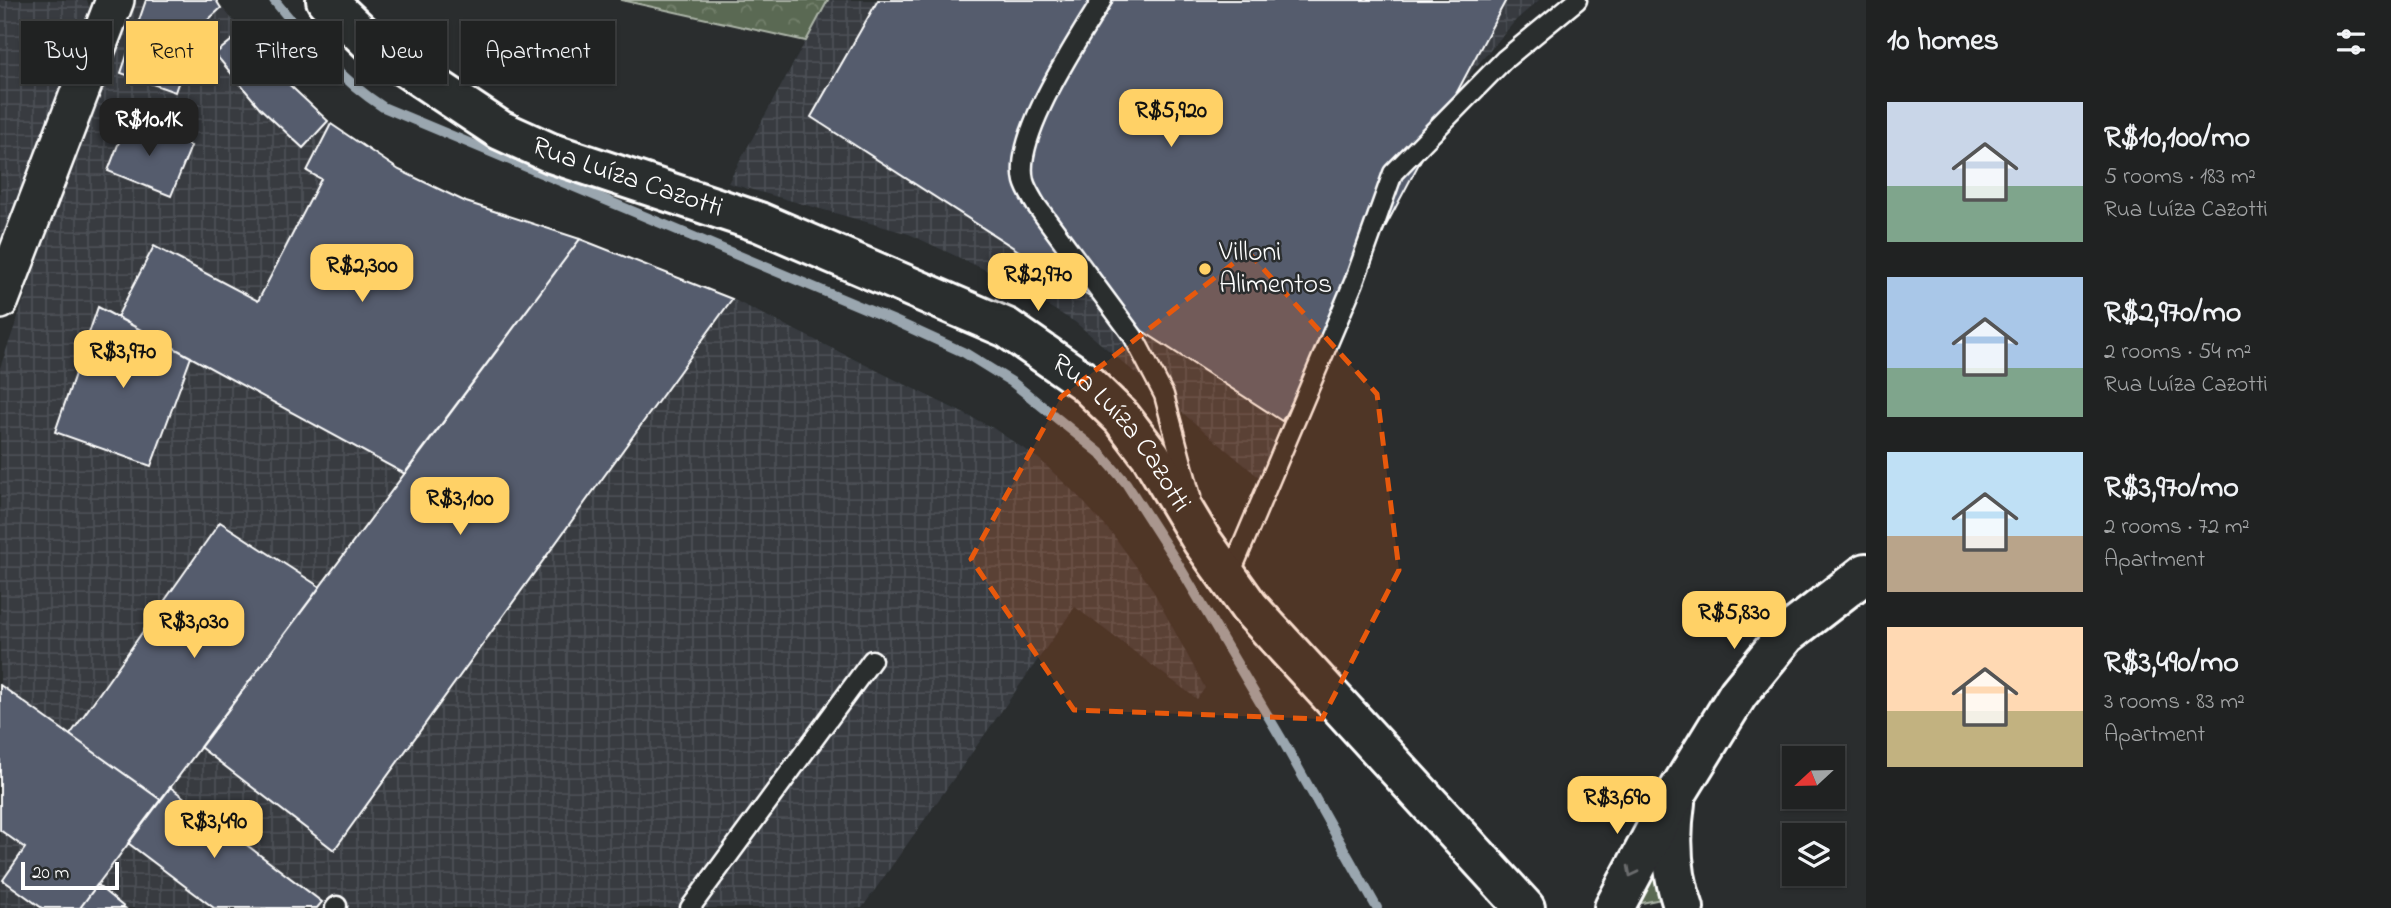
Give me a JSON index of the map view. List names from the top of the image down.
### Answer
{
  "streets": {
    "street": ["Rua Luíza Cazotti"]
  },
  "places": ["Villoni Alimentos"],
  "scale_bar": "20 m",
  "north": "left",
  "page": {
    "heading": "10 homes",
    "chip": [
      "Buy",
      "Rent",
      "Filters",
      "New",
      "Apartment"
    ],
    "list": [
      {
        "name": "R$10,100/mo",
        "note": "5 rooms · 183 m² · Rua Luíza Cazotti"
      },
      {
        "name": "R$2,970/mo",
        "note": "2 rooms · 54 m² · Rua Luíza Cazotti"
      },
      {
        "name": "R$3,970/mo",
        "note": "2 rooms · 72 m² · Apartment"
      },
      {
        "name": "R$3,490/mo",
        "note": "3 rooms · 83 m² · Apartment"
      }
    ],
    "price": [
      "R$5,920",
      "R$10.1K",
      "R$2,300",
      "R$2,970",
      "R$3,970",
      "R$3,100",
      "R$5,830",
      "R$3,030",
      "R$3,690",
      "R$3,490"
    ],
    "scale": "20 m"
  }
}
